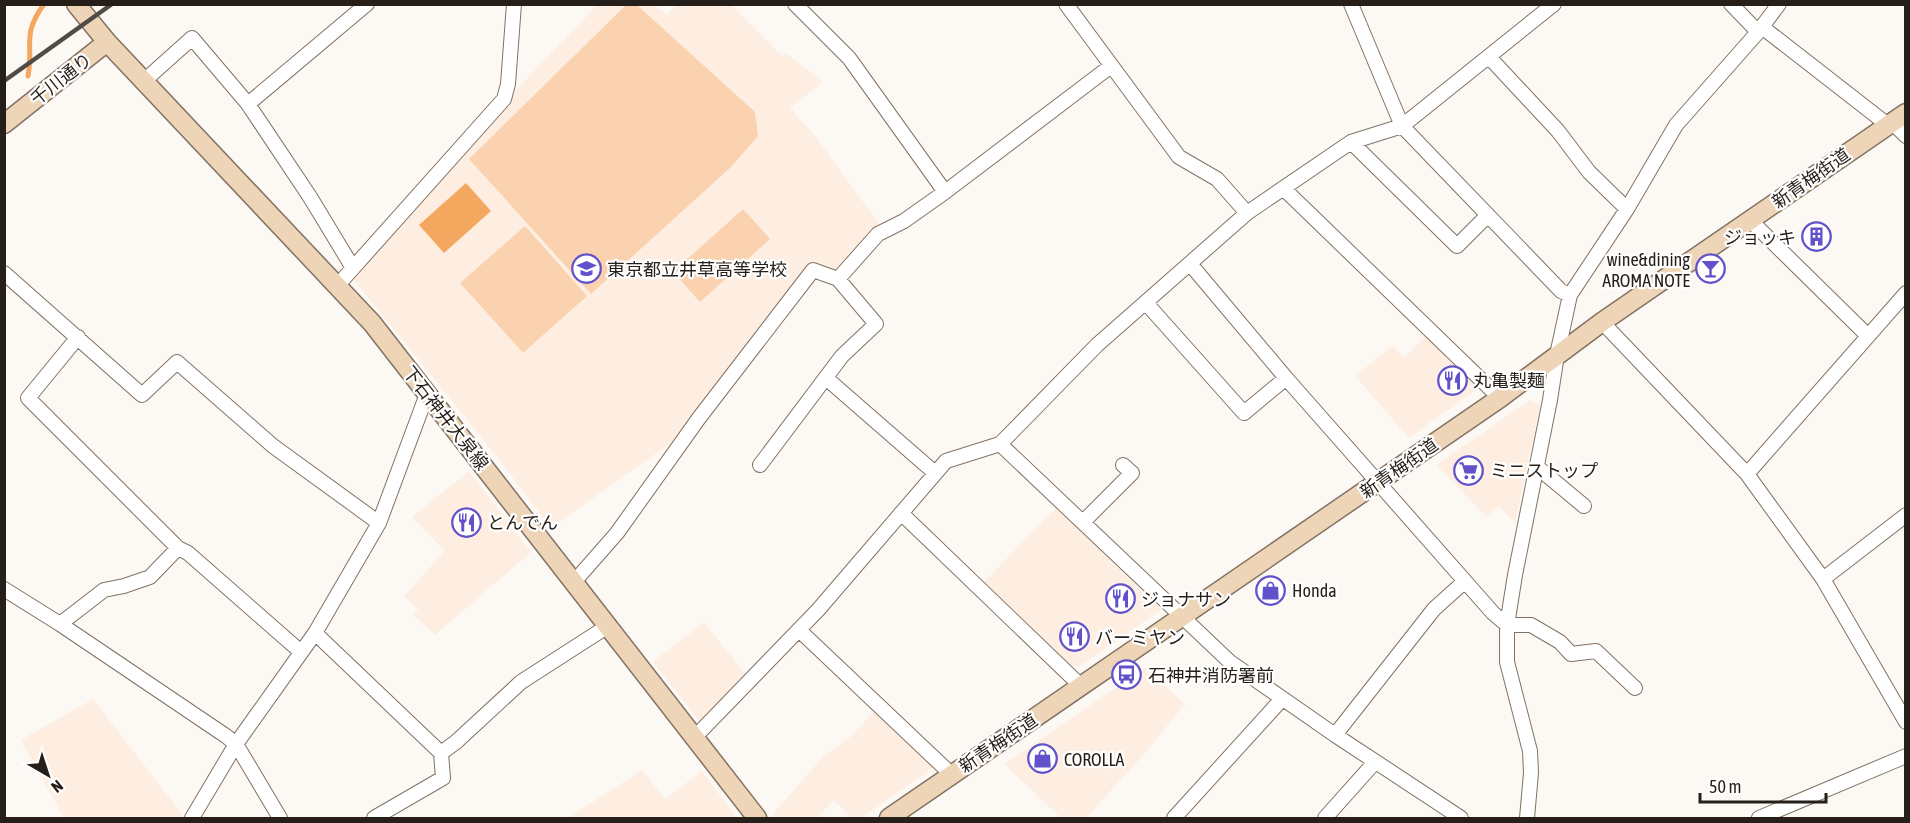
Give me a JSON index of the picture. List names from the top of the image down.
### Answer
{
  "streets": {
    "main road": ["千川通り", "新青梅街道", "下石神井大泉線"]
  },
  "crossings": [
    ["千川通り", "下石神井大泉線"]
  ],
  "places": {
    "building": ["ジョッキ"],
    "school or university": ["東京都立井草高等学校"],
    "bar": ["wine&dining AROMA NOTE"],
    "restaurant": [
      "丸亀製麺",
      "とんでん",
      "ジョナサン",
      "バーミヤン"
    ],
    "supermarket": ["ミニストップ"],
    "shop": ["Honda", "COROLLA"],
    "bus stop": ["石神井消防署前"]
  },
  "scale_bar": "50 m",
  "north": "bottom right"
}
